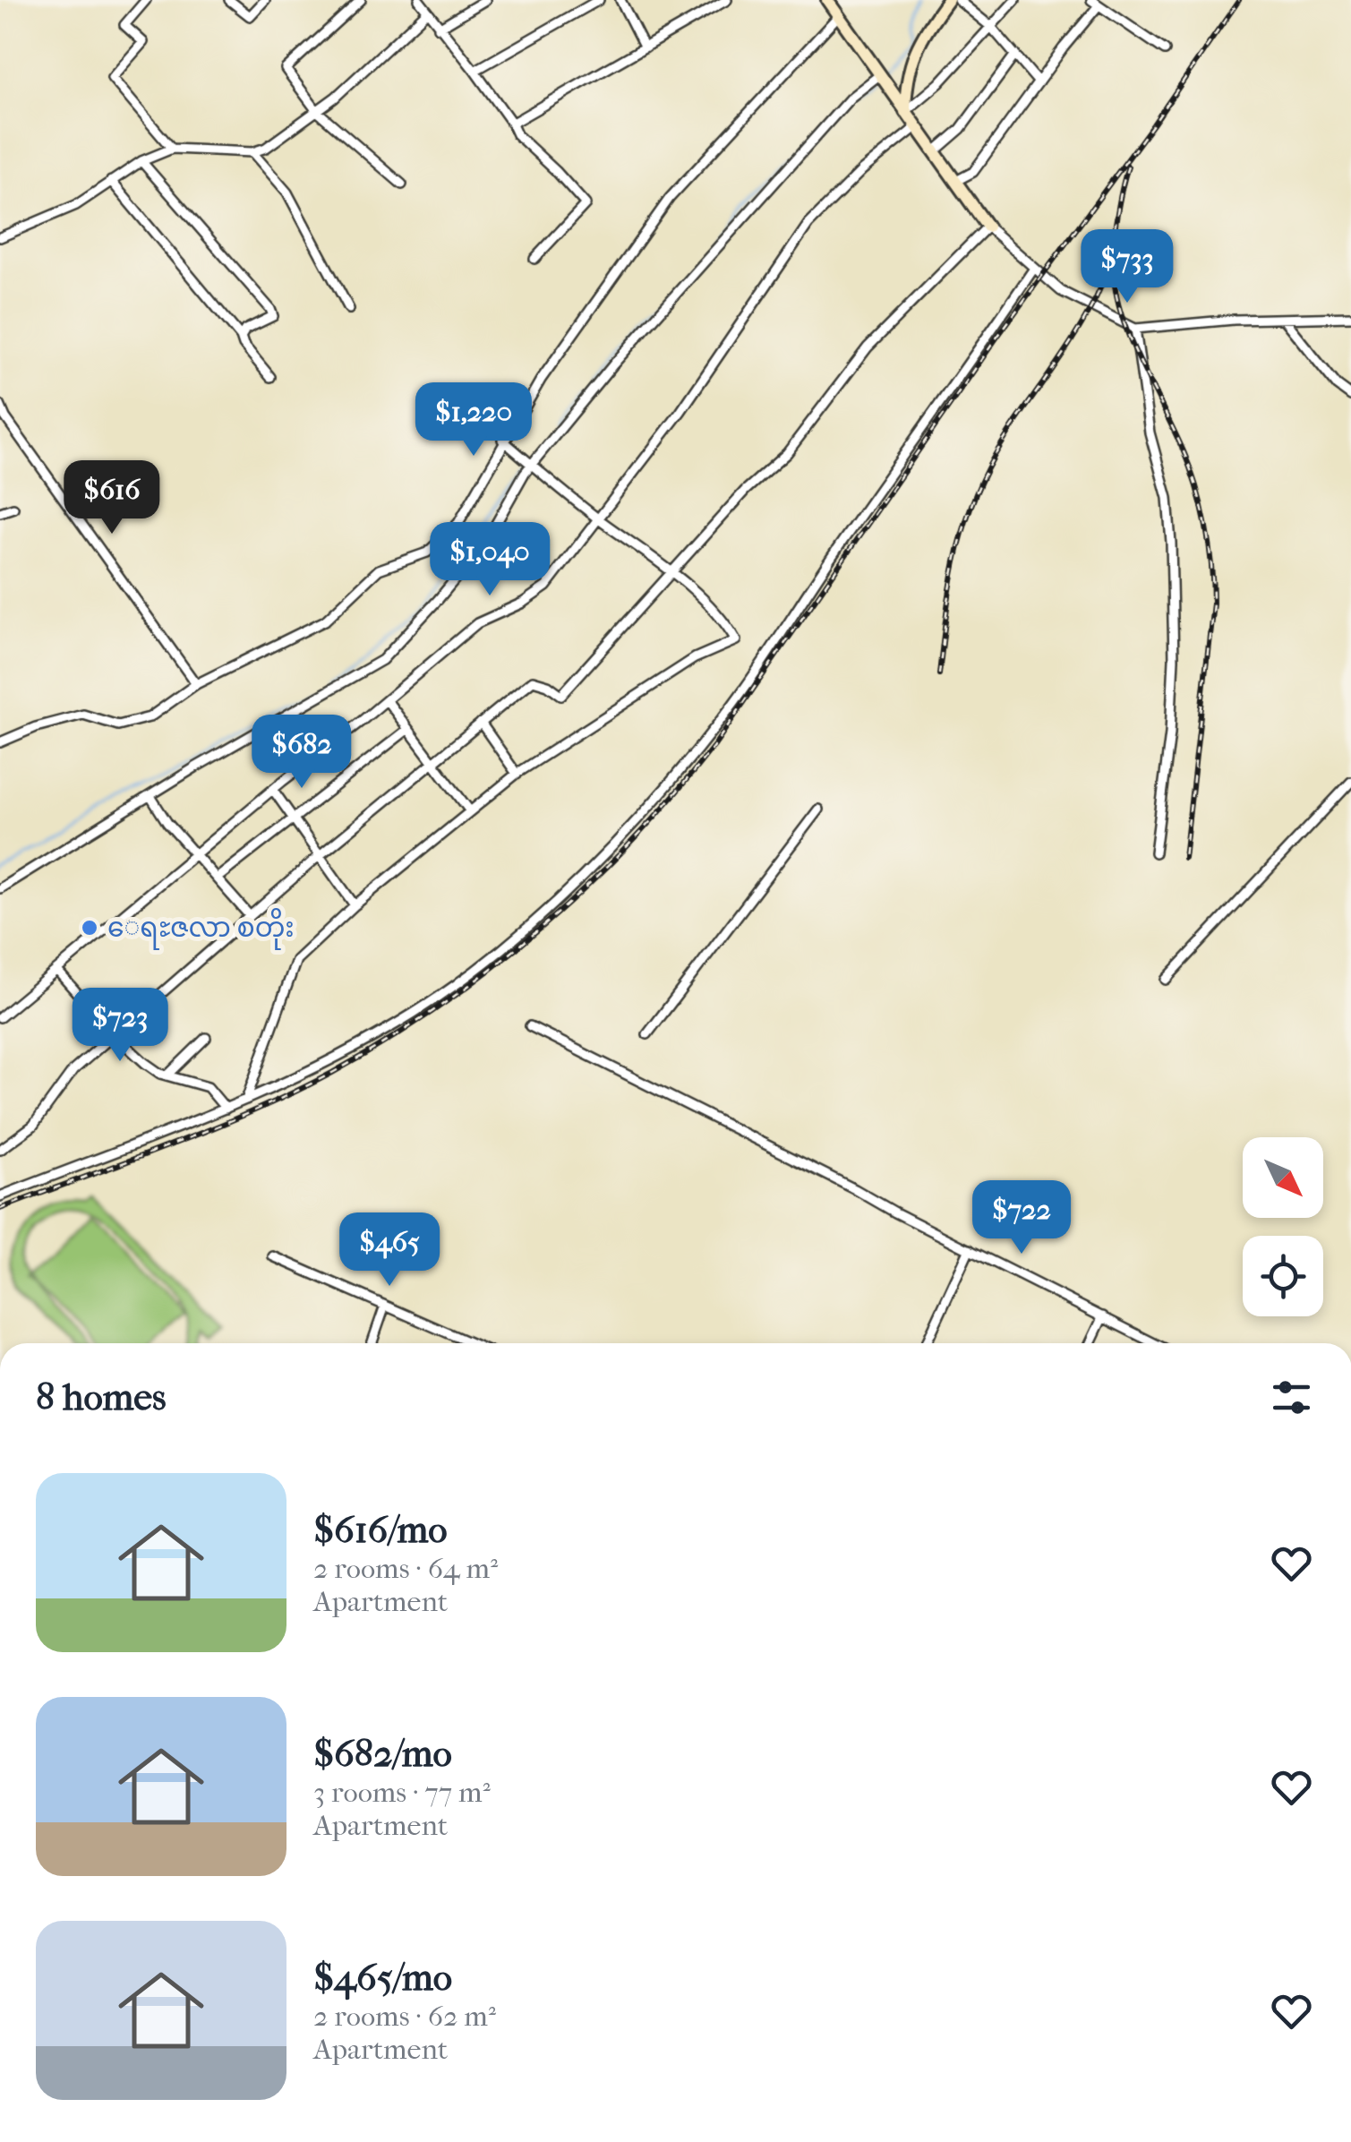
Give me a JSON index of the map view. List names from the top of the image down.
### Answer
{
  "places": ["ေရႊဇလာ စတိုး"],
  "north": "bottom right",
  "page": {
    "price": [
      "$733",
      "$1,220",
      "$616",
      "$1,040",
      "$682",
      "$723",
      "$722",
      "$465"
    ],
    "heading": "8 homes",
    "list": [
      {
        "name": "$616/mo",
        "note": "2 rooms · 64 m² · Apartment"
      },
      {
        "name": "$682/mo",
        "note": "3 rooms · 77 m² · Apartment"
      },
      {
        "name": "$465/mo",
        "note": "2 rooms · 62 m² · Apartment"
      }
    ]
  }
}
